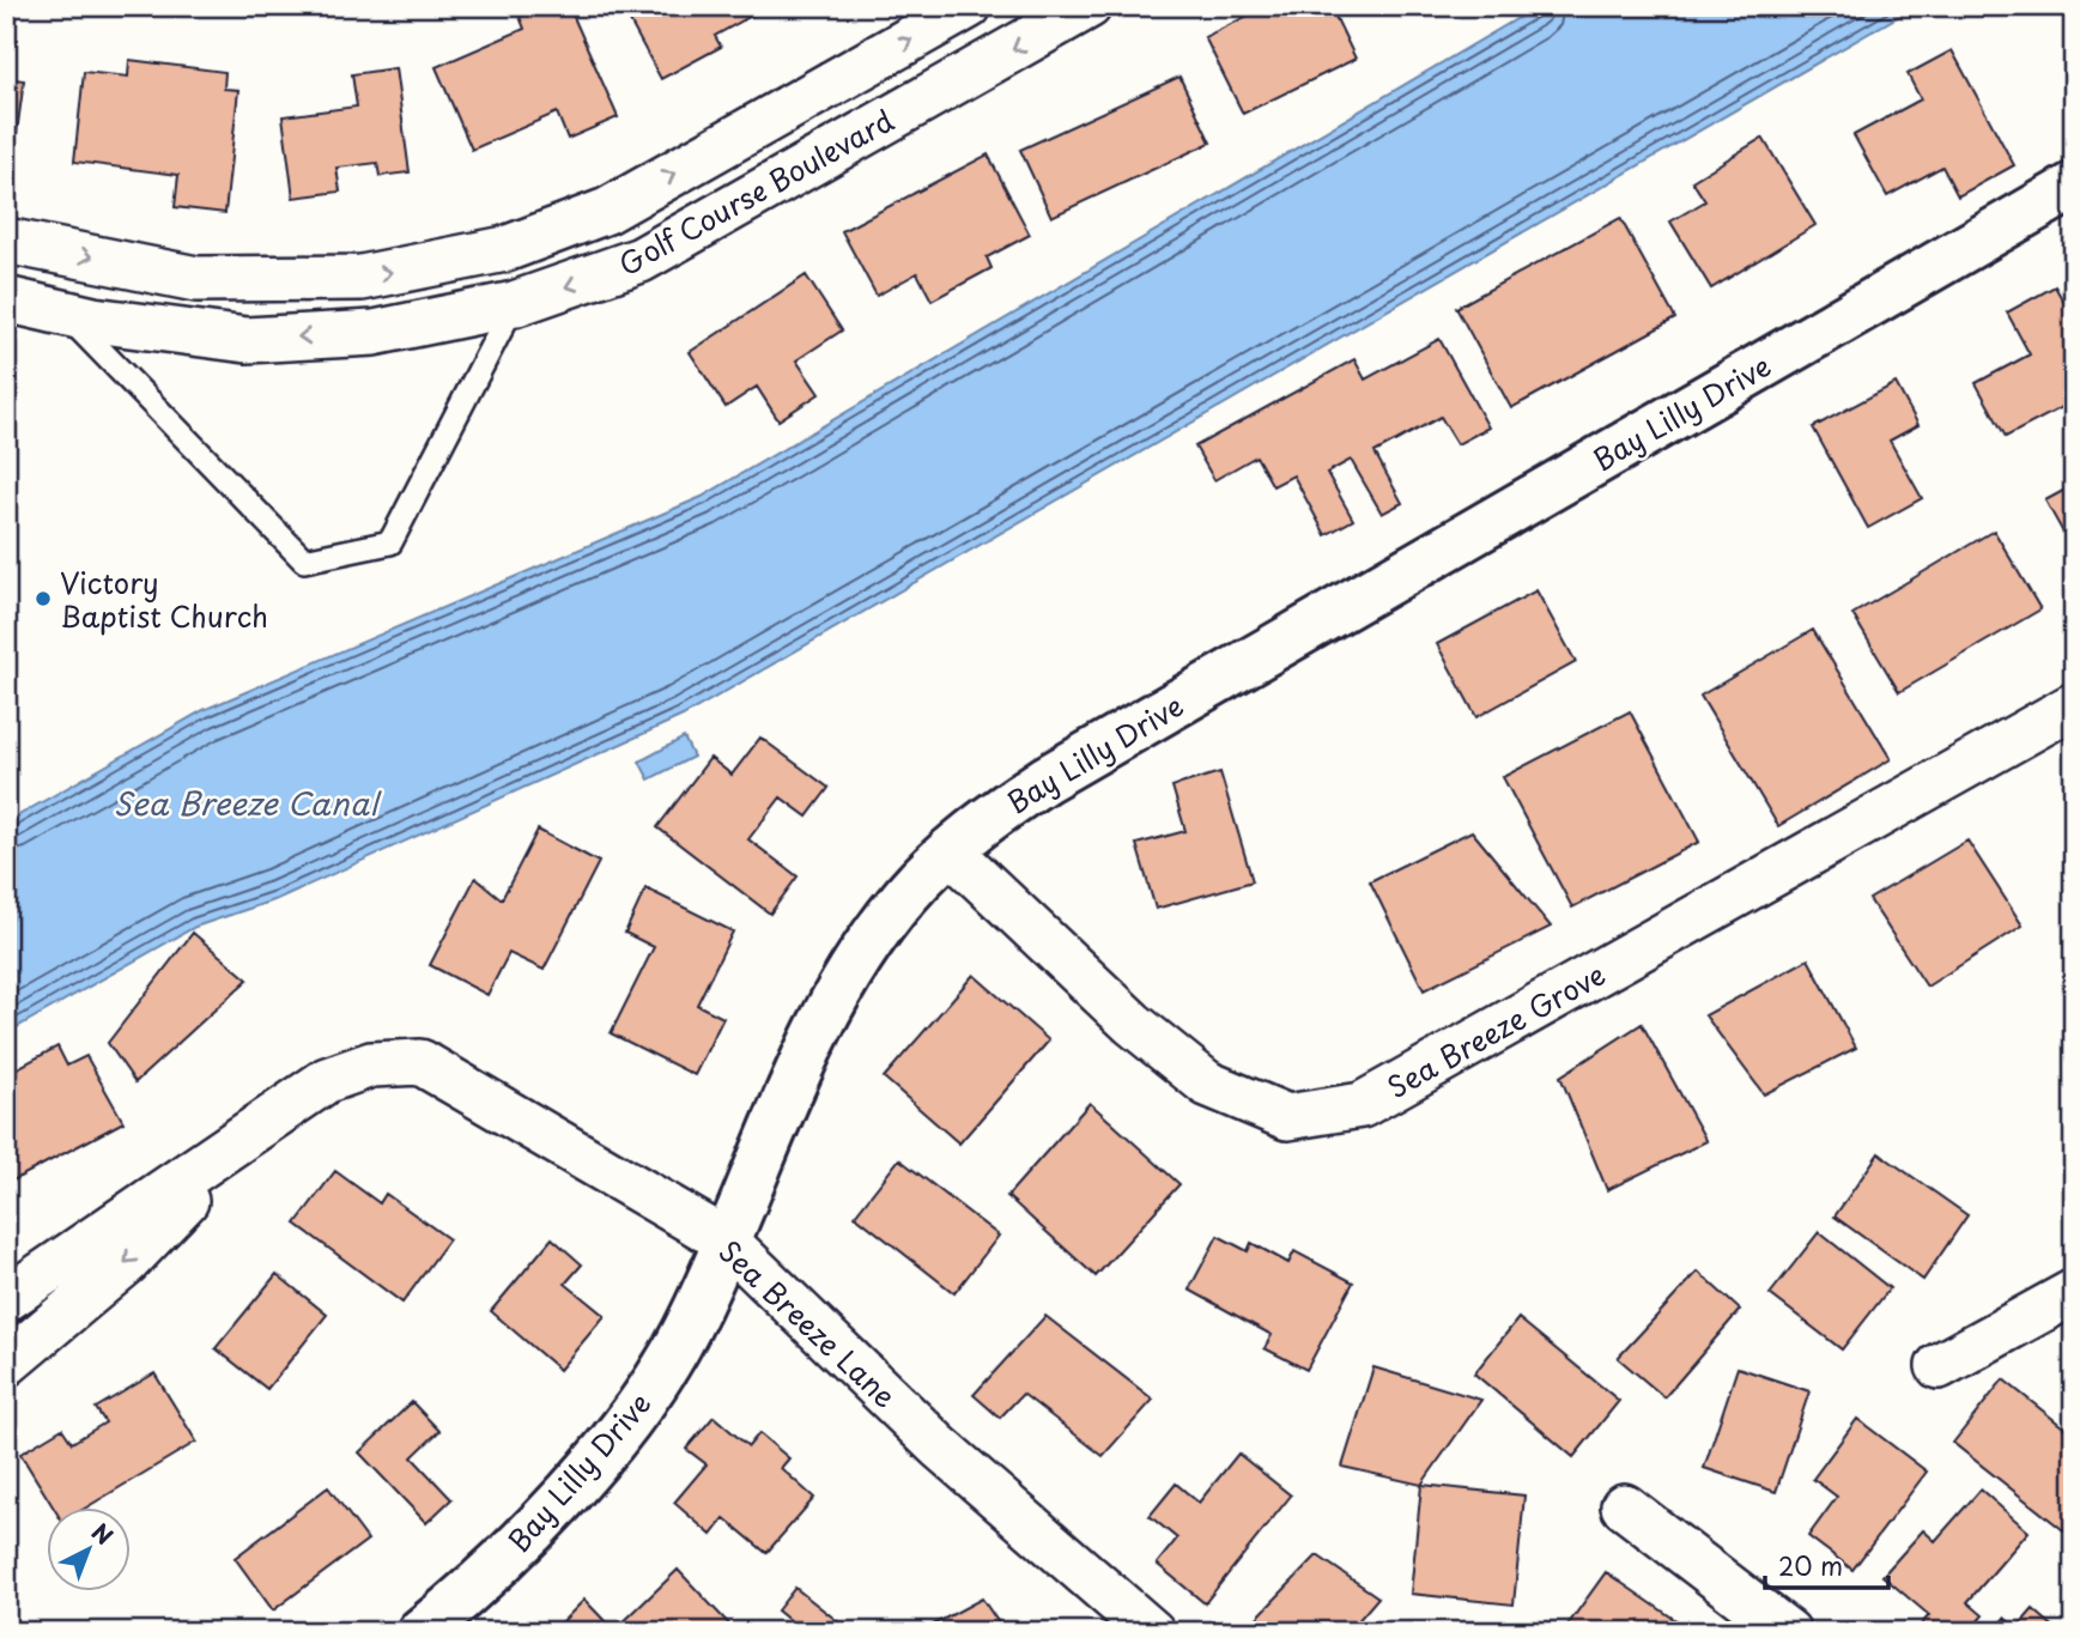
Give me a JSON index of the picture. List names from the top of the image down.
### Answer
{
  "streets": {
    "main road": ["Bay Lilly Drive"],
    "street": ["Golf Course Boulevard", "Sea Breeze Grove", "Sea Breeze Lane"]
  },
  "crossings": [
    ["Bay Lilly Drive", "Sea Breeze Grove"],
    ["Bay Lilly Drive", "Sea Breeze Lane"]
  ],
  "water": ["Sea Breeze Canal"],
  "places": ["Victory Baptist Church"],
  "scale_bar": "20 m",
  "north": "top right"
}
